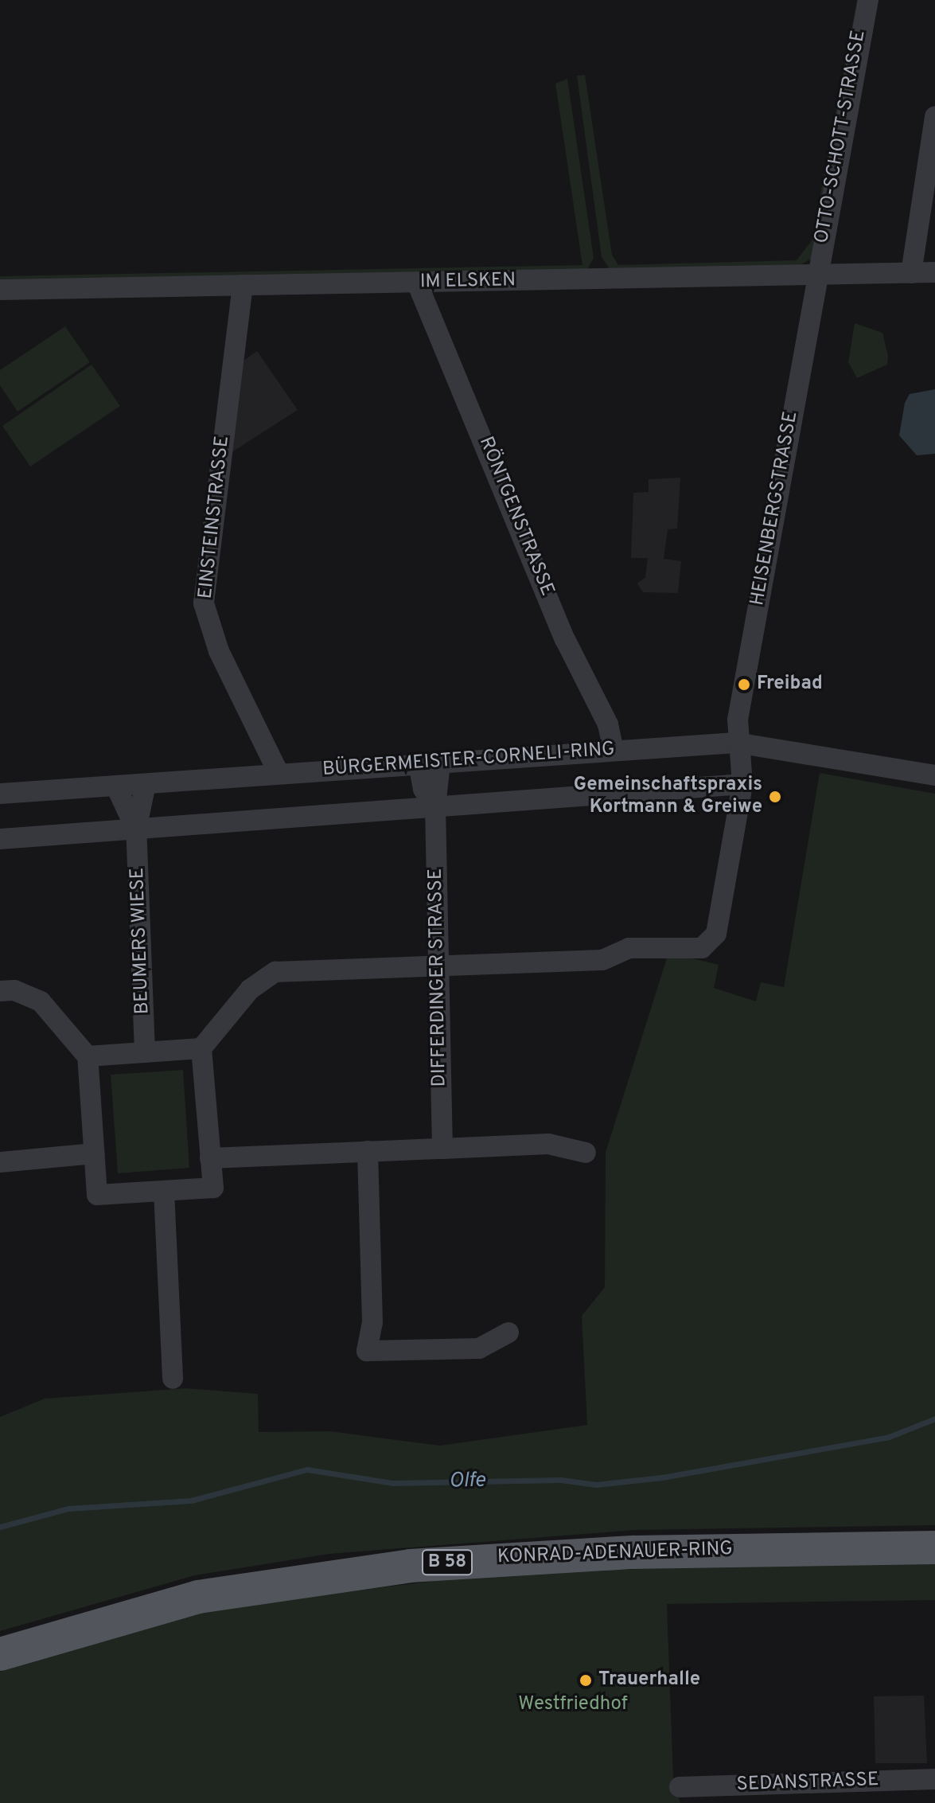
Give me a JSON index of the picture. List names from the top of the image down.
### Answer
{
  "streets": {
    "main road": ["KONRAD-ADENAUER-RING", "B 58"],
    "street": [
      "OTTO-SCHOTT-STRASSE",
      "IM ELSKEN",
      "HEISENBERGSTRASSE",
      "RÖNTGENSTRASSE",
      "EINSTEINSTRASSE",
      "BÜRGERMEISTER-CORNELI-RING",
      "BEUMERS WIESE",
      "DIFFERDINGER STRASSE",
      "SEDANSTRASSE"
    ]
  },
  "crossings": [
    ["OTTO-SCHOTT-STRASSE", "IM ELSKEN"],
    ["OTTO-SCHOTT-STRASSE", "HEISENBERGSTRASSE"],
    ["IM ELSKEN", "HEISENBERGSTRASSE"],
    ["IM ELSKEN", "RÖNTGENSTRASSE"],
    ["IM ELSKEN", "EINSTEINSTRASSE"],
    ["HEISENBERGSTRASSE", "BÜRGERMEISTER-CORNELI-RING"],
    ["RÖNTGENSTRASSE", "BÜRGERMEISTER-CORNELI-RING"],
    ["EINSTEINSTRASSE", "BÜRGERMEISTER-CORNELI-RING"],
    ["BÜRGERMEISTER-CORNELI-RING", "BEUMERS WIESE"],
    ["BÜRGERMEISTER-CORNELI-RING", "DIFFERDINGER STRASSE"]
  ],
  "water": ["Olfe"],
  "parks": ["Westfriedhof"],
  "places": ["Freibad", "Gemeinschaftspraxis Kortmann & Greiwe", "Trauerhalle"]
}
